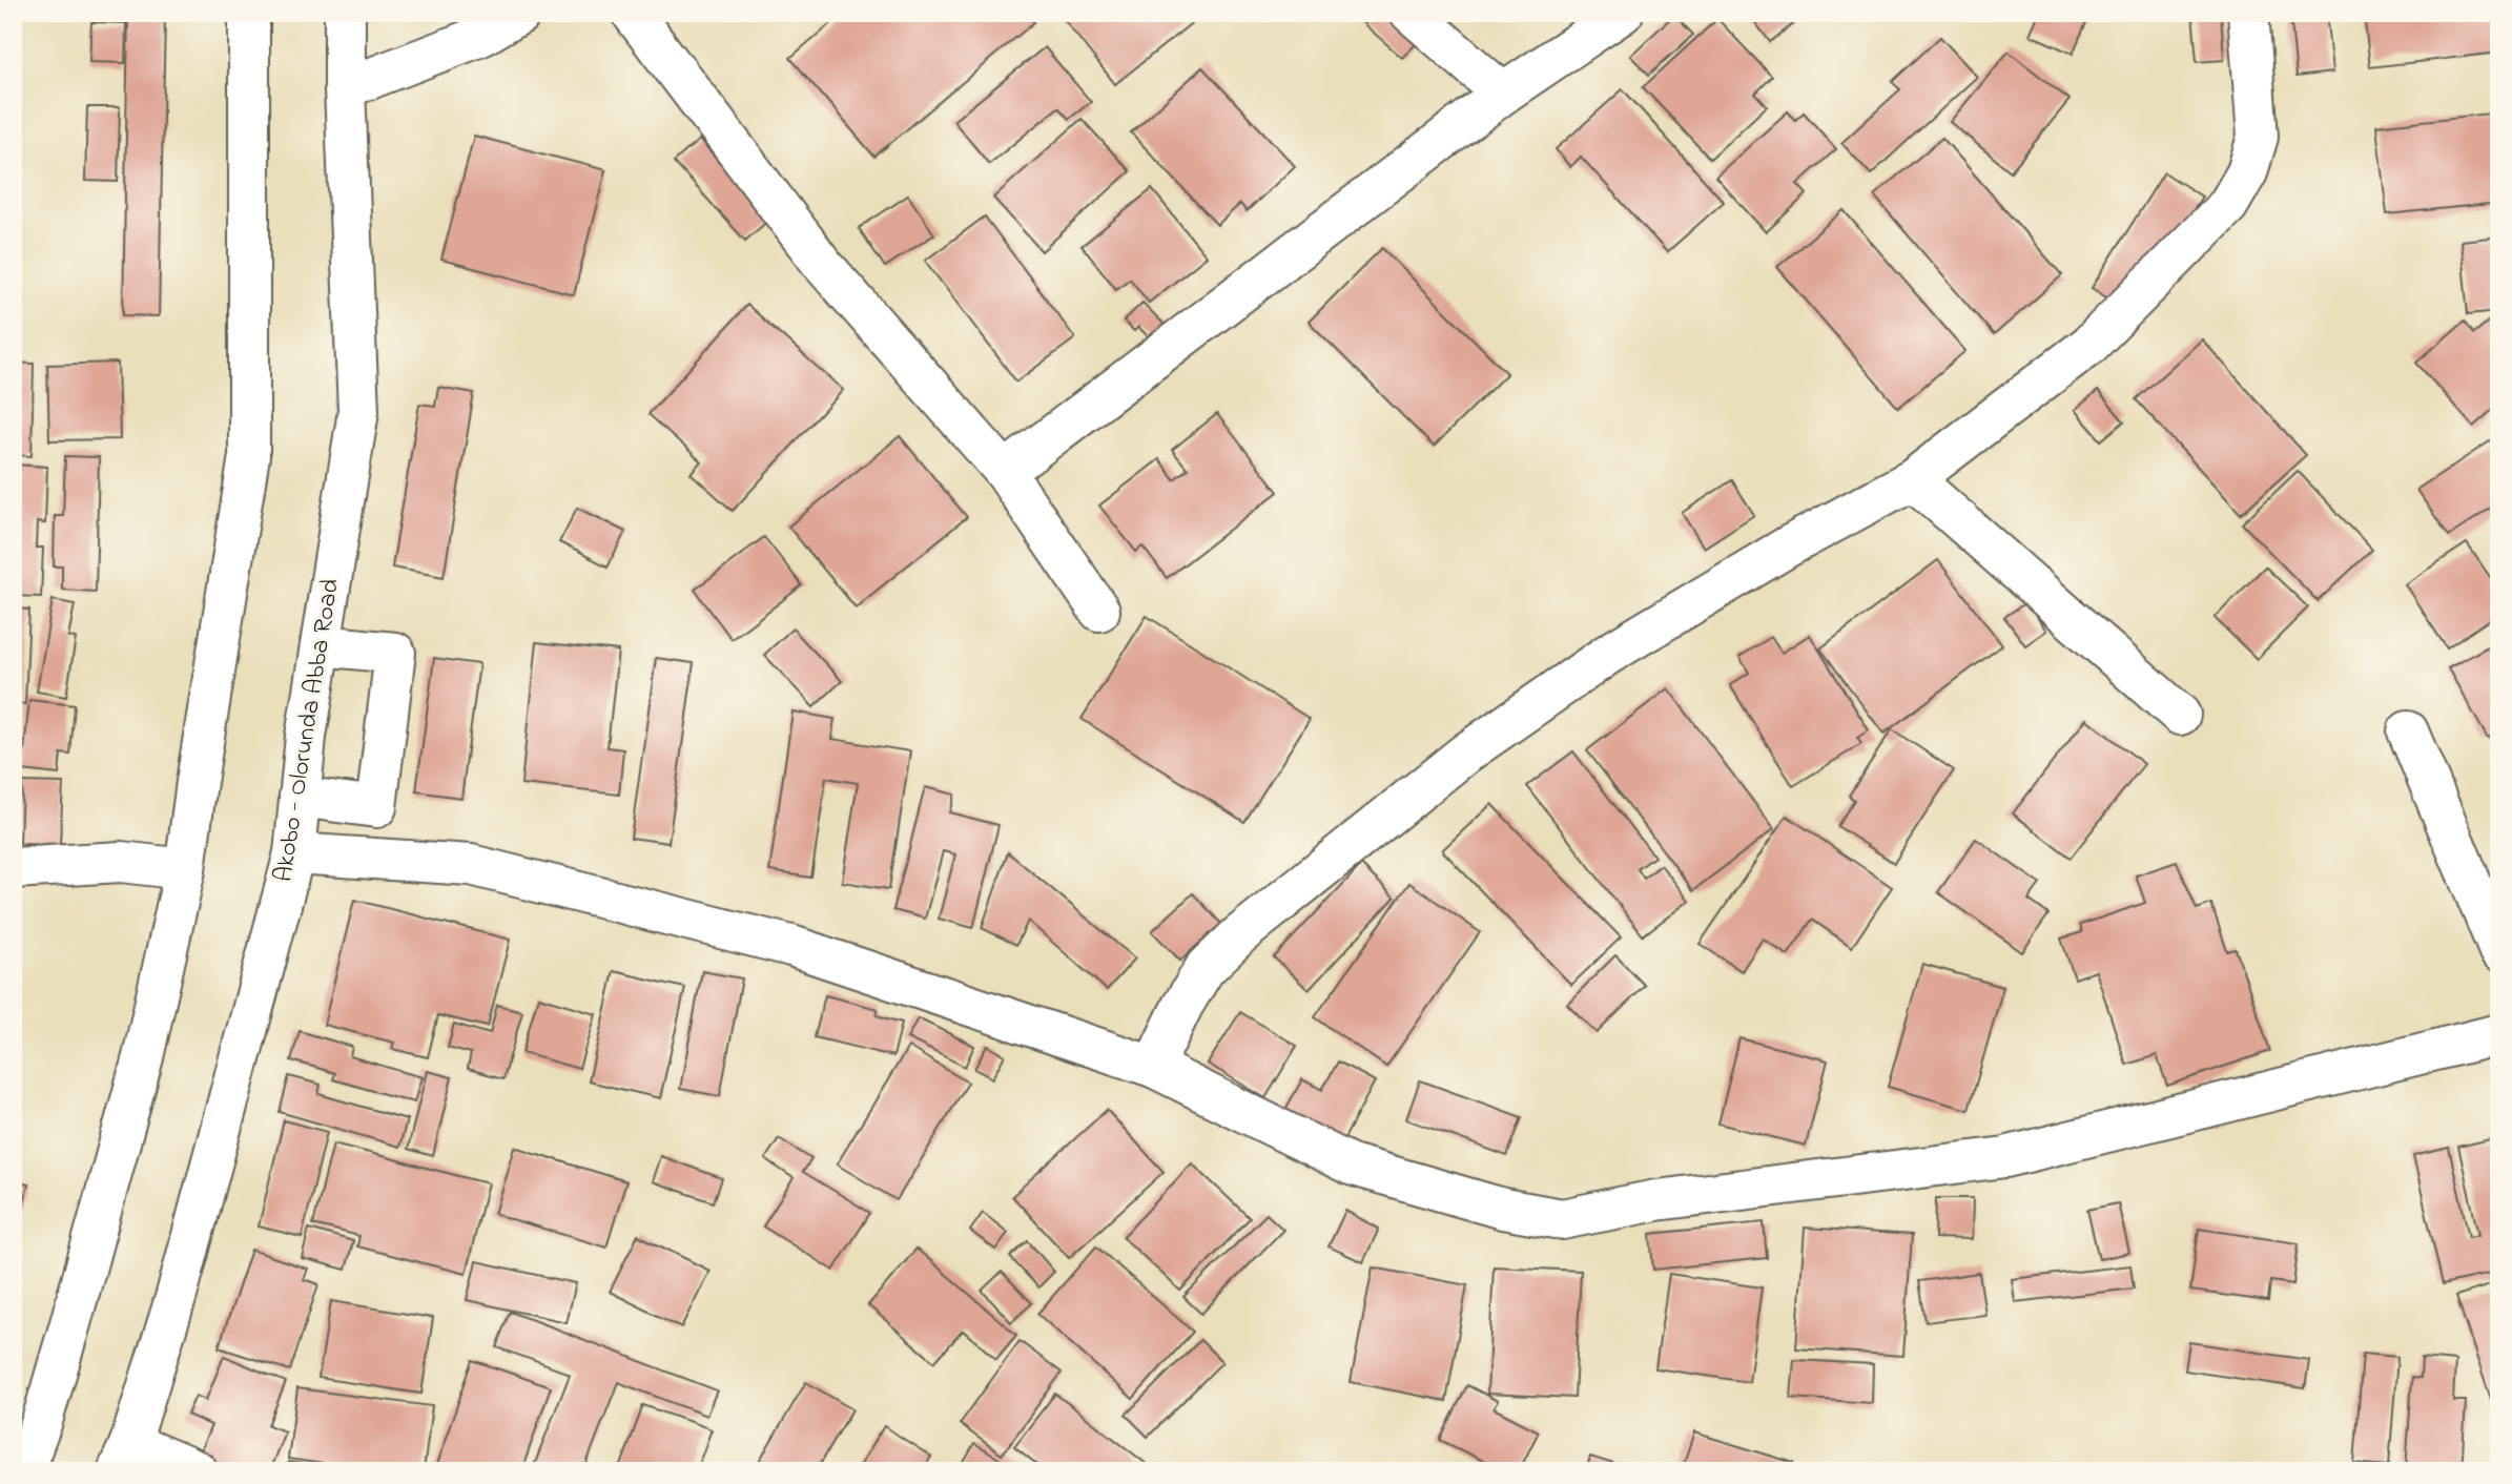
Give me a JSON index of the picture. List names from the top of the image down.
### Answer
{
  "streets": {
    "street": ["Akobo - Olorunda Abba Road"]
  }
}
